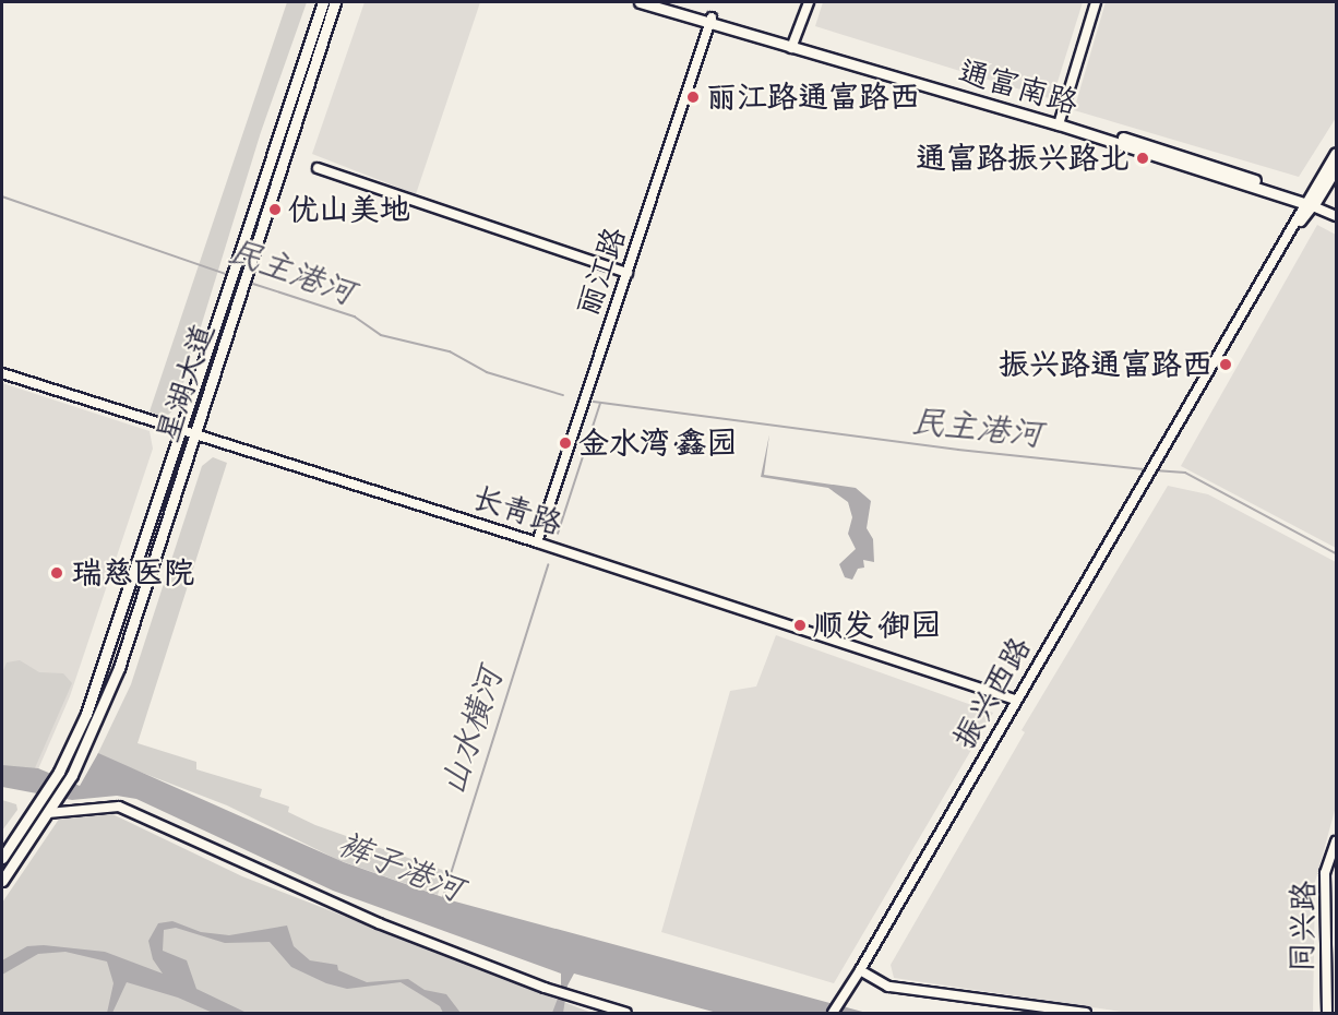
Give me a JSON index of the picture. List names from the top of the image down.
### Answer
{
  "streets": {
    "main road": ["通富南路", "星湖大道"],
    "street": [
      "丽江路",
      "长青路",
      "振兴西路",
      "同兴路"
    ]
  },
  "crossings": [
    ["通富南路", "丽江路"],
    ["通富南路", "振兴西路"],
    ["丽江路", "长青路"],
    ["星湖大道", "长青路"],
    ["长青路", "振兴西路"]
  ],
  "water": ["民主港河", "山水横河", "裤子港河"],
  "places": [
    "丽江路通富路西",
    "通富路振兴路北",
    "优山美地",
    "振兴路通富路西",
    "金水湾·鑫园",
    "瑞慈医院",
    "顺发·御园"
  ]
}
